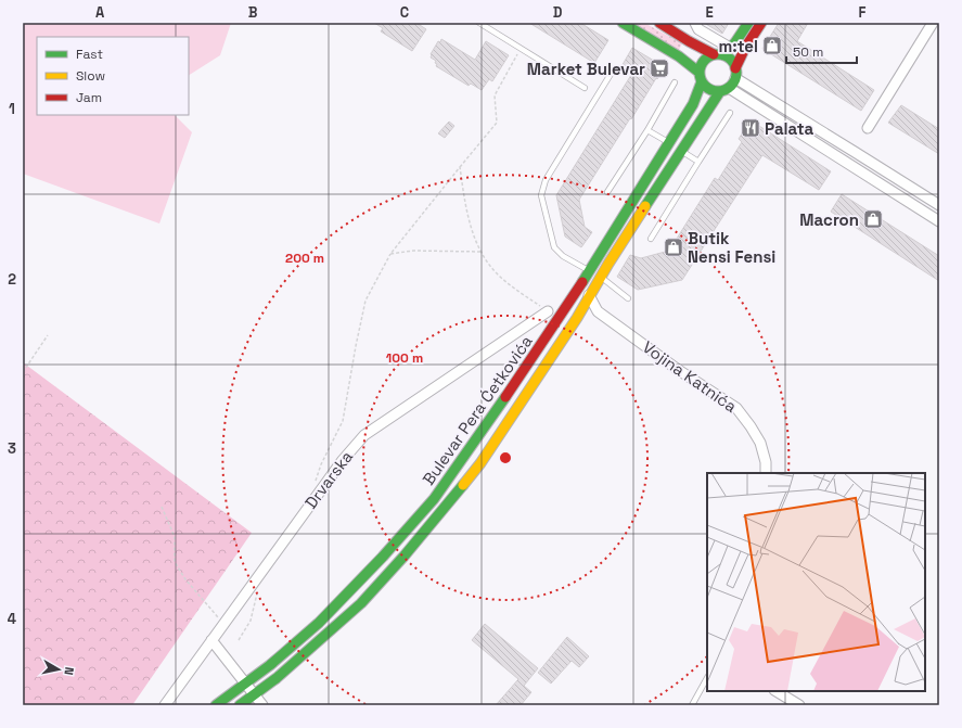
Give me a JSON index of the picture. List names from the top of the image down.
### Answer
{
  "streets": {
    "main road": ["Bulevar Pera Ćetkovića"],
    "street": ["Vojina Katnića", "Drvarska"]
  },
  "crossings": [
    ["Vojina Katnića", "Bulevar Pera Ćetkovića"]
  ],
  "places": {
    "shop": ["m:tel", "Macron", "Butik Nensi Fensi"],
    "supermarket": ["Market Bulevar"],
    "restaurant": ["Palata"]
  },
  "legend": ["Fast", "Slow", "Jam"],
  "scale_bar": "50 m",
  "north": "right",
  "grid": {
    "columns": [
      "A",
      "B",
      "C",
      "D",
      "E",
      "F"
    ],
    "rows": [
      "1",
      "2",
      "3",
      "4"
    ]
  },
  "rings": ["200 m", "100 m"]
}
